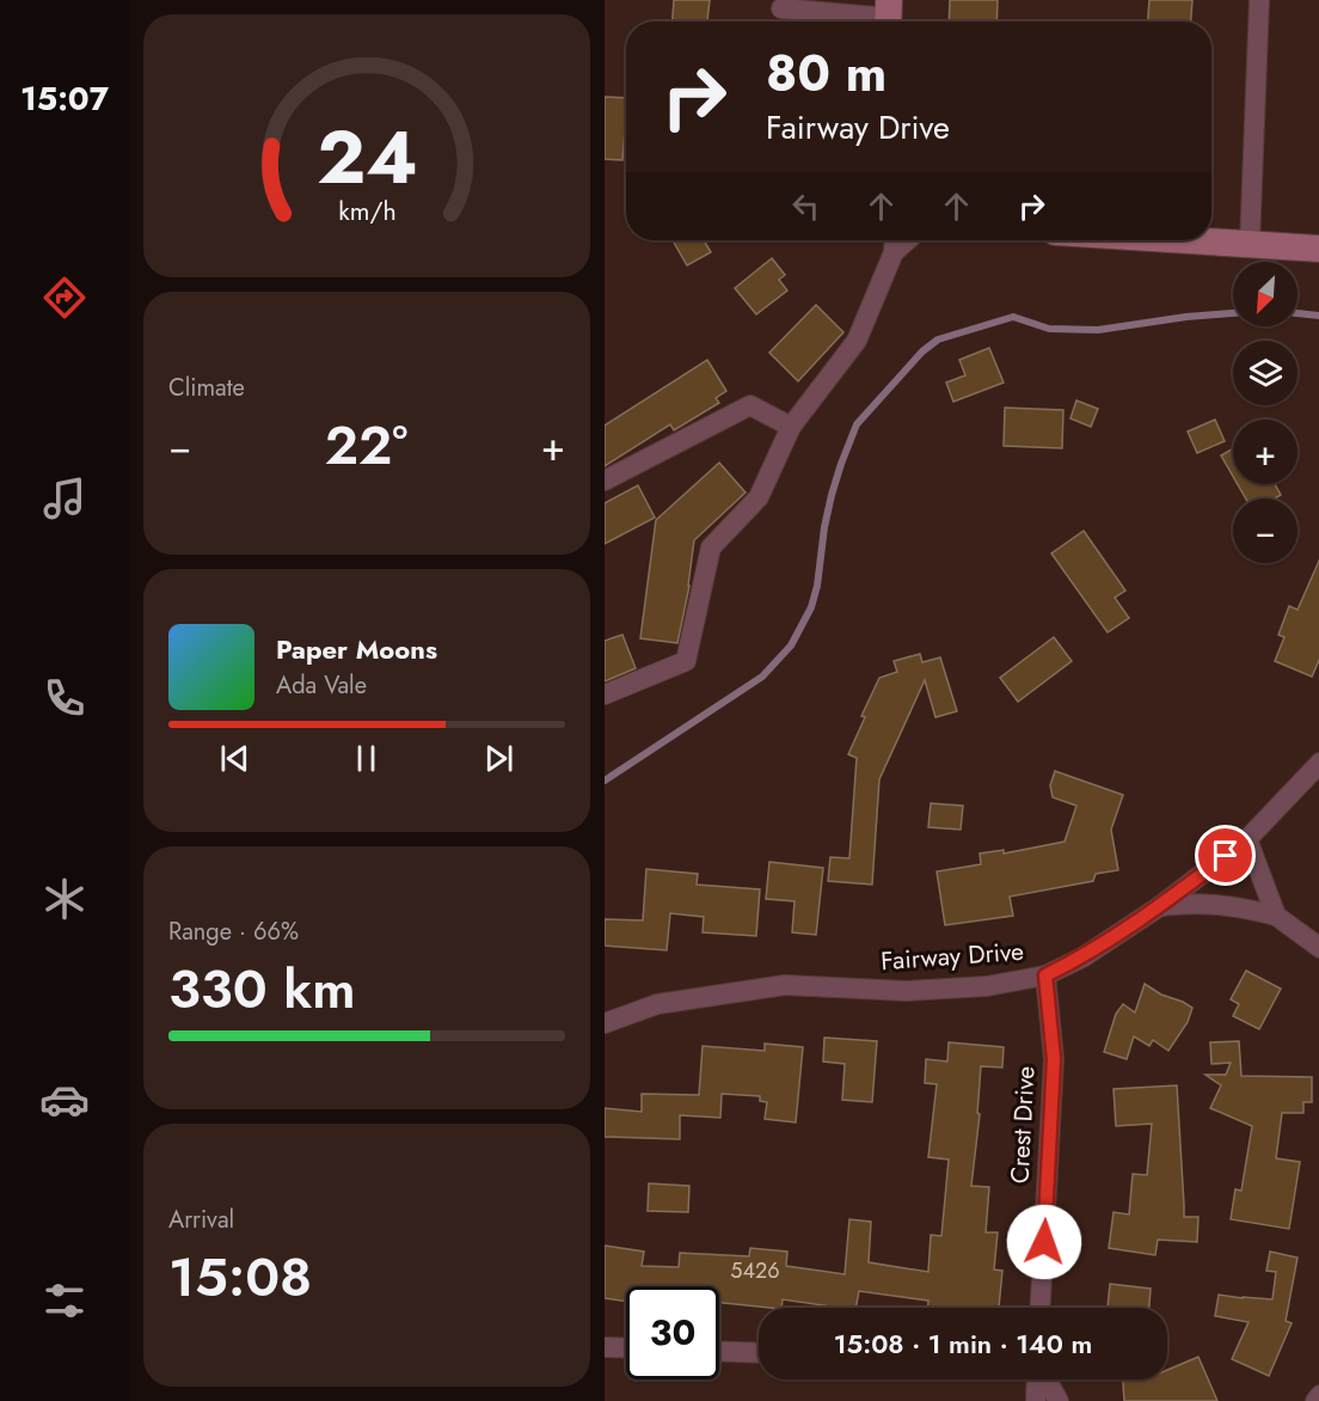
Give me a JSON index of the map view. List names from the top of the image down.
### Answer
{
  "streets": {
    "street": ["Fairway Drive", "Crest Drive"]
  },
  "crossings": [
    ["Fairway Drive", "Crest Drive"]
  ],
  "house_numbers": ["5426"],
  "north": "bottom left",
  "page": {
    "tabs": "15:07",
    "turn": ["80 m", "Fairway Drive"],
    "map_buttons": ["+", "−"],
    "tile": [
      "Climate",
      ["Range · 66%", "330 km"],
      ["Arrival", "15:08"]
    ],
    "heat": ["−", "22°", "+"],
    "song": ["Paper Moons", "Ada Vale"],
    "limit": "30",
    "trip": "15:08 · 1 min · 140 m",
    "gauge": ["24", "km/h"]
  }
}
